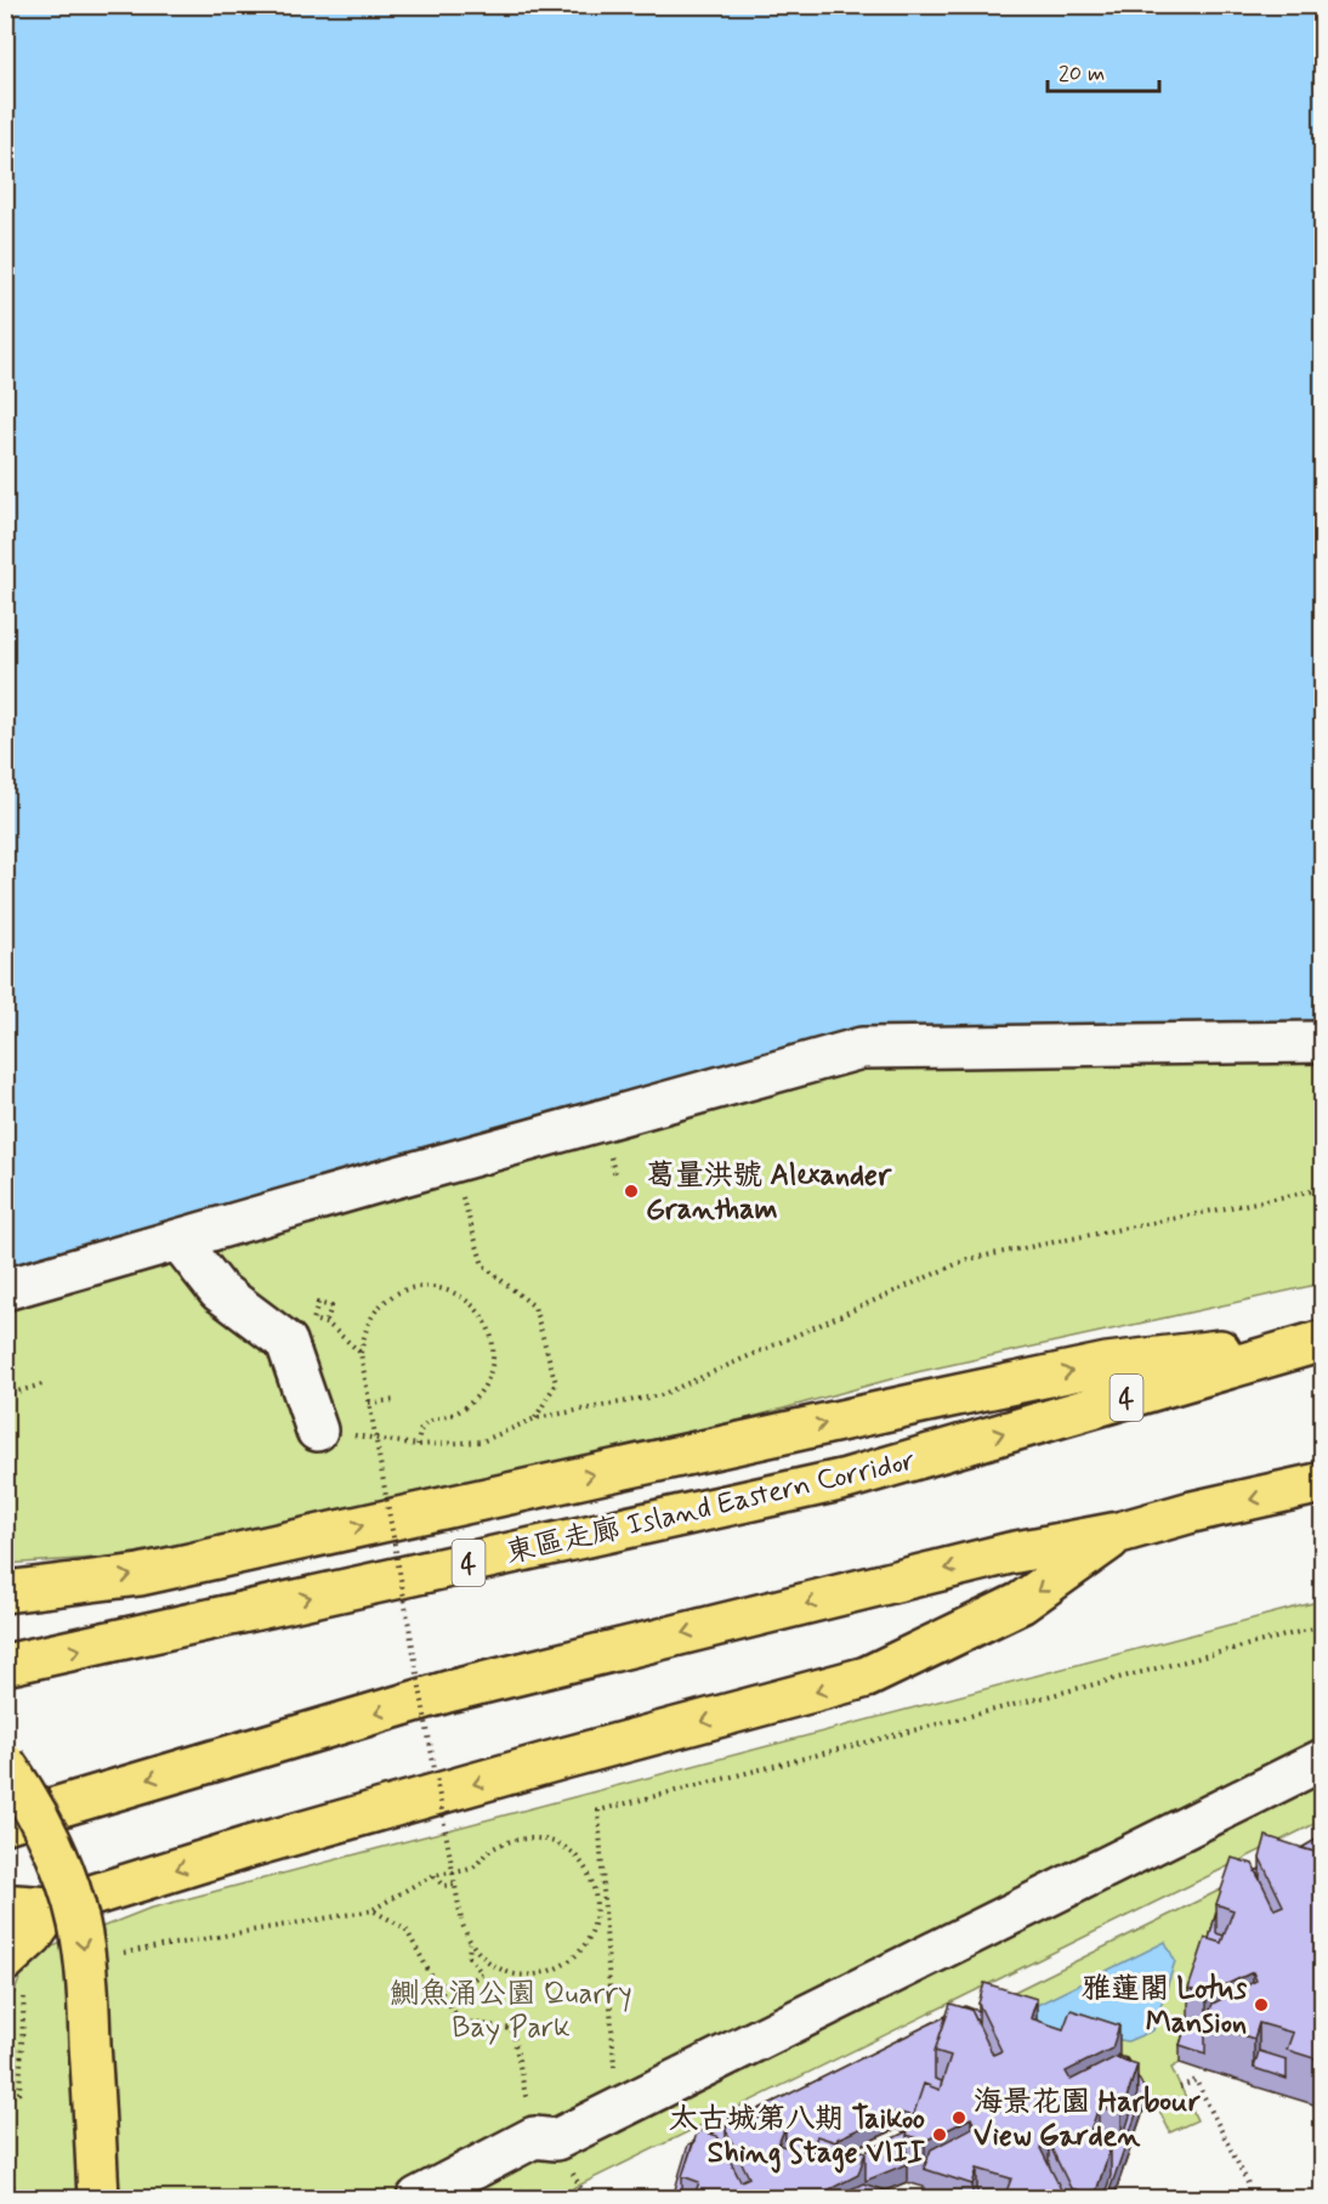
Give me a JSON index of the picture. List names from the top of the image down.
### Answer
{
  "streets": {
    "highway": ["4", "東區走廊 Island Eastern Corridor"]
  },
  "parks": ["鰂魚涌公園 Quarry Bay Park"],
  "places": [
    "葛量洪號 Alexander Grantham",
    "雅蓮閣 Lotus Mansion",
    "海景花園 Harbour View Garden",
    "太古城第八期 Taikoo Shing Stage VIII"
  ],
  "scale_bar": "20 m"
}
